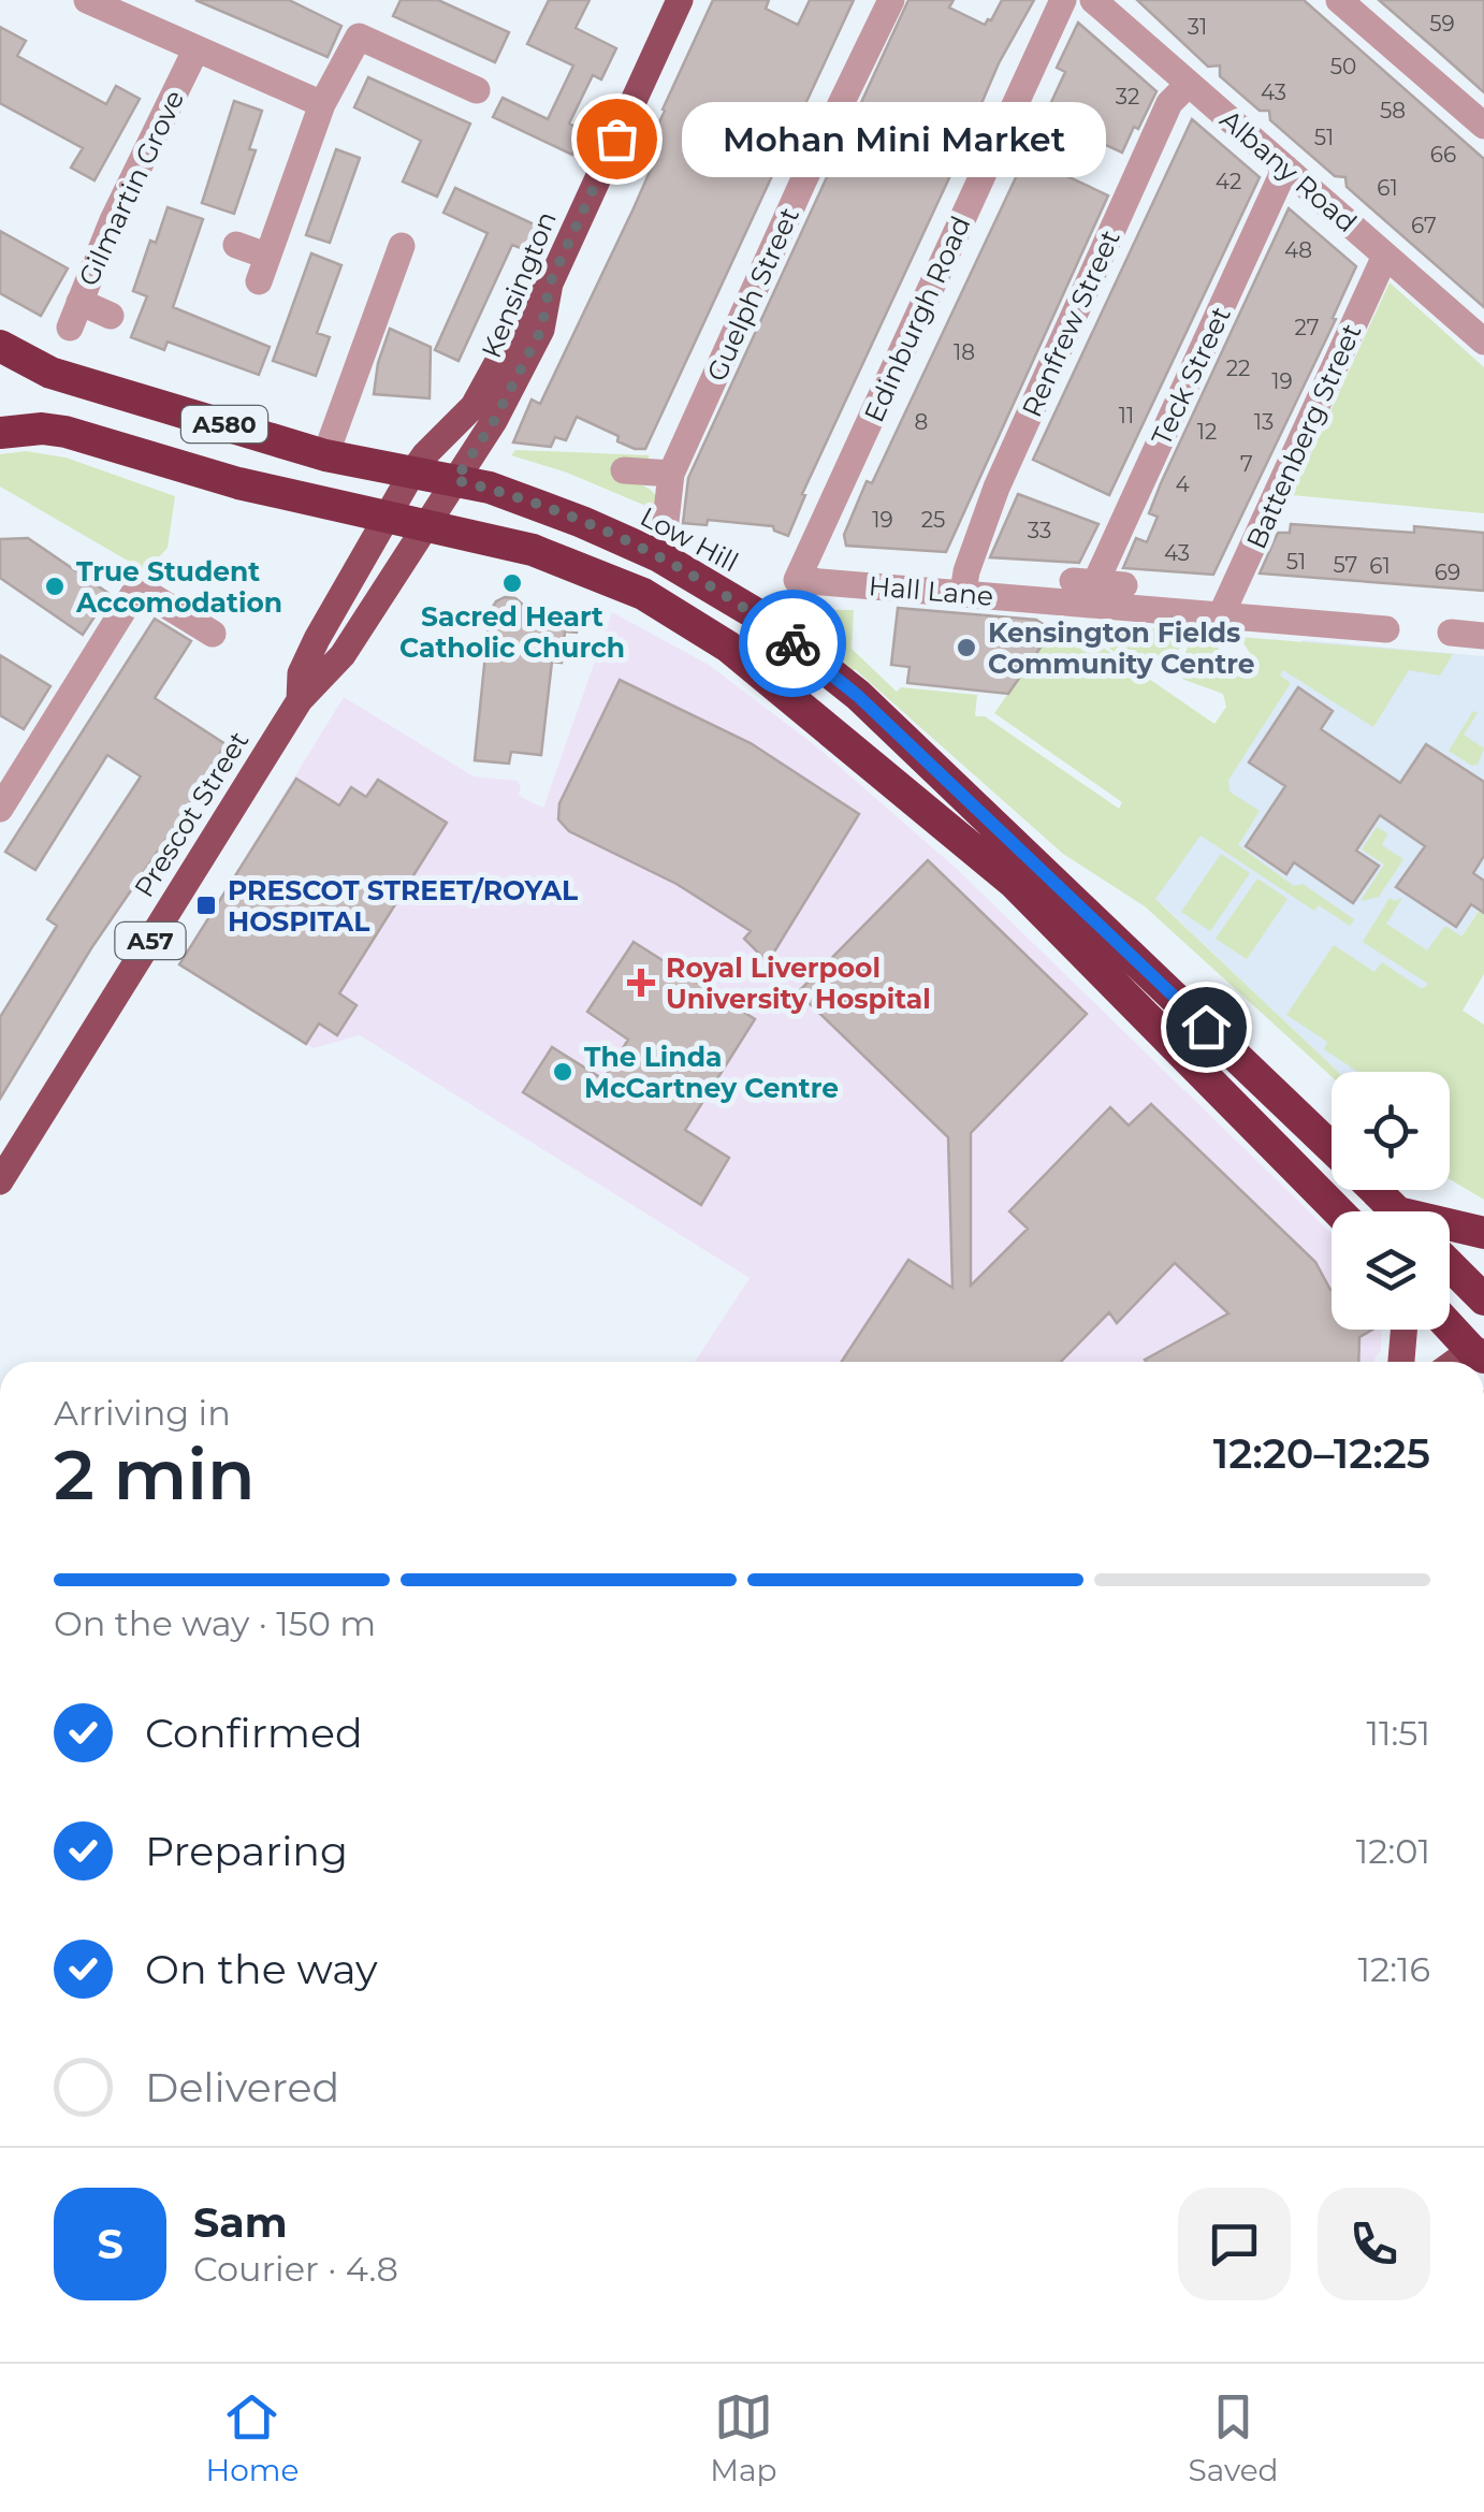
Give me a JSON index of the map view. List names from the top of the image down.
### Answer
{
  "streets": {
    "highway": ["A580", "Low Hill"],
    "main road": ["Kensington", "Prescot Street", "A57"],
    "street": [
      "Albany Road",
      "Gilmartin Grove",
      "Guelph Street",
      "Edinburgh Road",
      "Renfrew Street",
      "Teck Street",
      "Battenberg Street",
      "Hall Lane"
    ]
  },
  "crossings": [
    ["Albany Road", "Renfrew Street"],
    ["Albany Road", "Teck Street"],
    ["Albany Road", "Battenberg Street"],
    ["Kensington", "A580"],
    ["Kensington", "Low Hill"],
    ["Kensington", "Prescot Street"],
    ["Edinburgh Road", "Hall Lane"],
    ["Renfrew Street", "Hall Lane"],
    ["Teck Street", "Hall Lane"],
    ["A580", "Prescot Street"],
    ["Battenberg Street", "Hall Lane"],
    ["Low Hill", "Prescot Street"]
  ],
  "places": {
    "other": [
      "Mohan Mini Market",
      "Sacred Heart Catholic Church",
      "True Student Accomodation",
      "Kensington Fields Community Centre",
      "The Linda McCartney Centre"
    ],
    "transit": ["PRESCOT STREET/ROYAL HOSPITAL"],
    "health": ["Royal Liverpool University Hospital"]
  },
  "house_numbers": [
    "59",
    "31",
    "50",
    "43",
    "32",
    "58",
    "51",
    "66",
    "42",
    "61",
    "67",
    "48",
    "27",
    "18",
    "22",
    "19",
    "11",
    "8",
    "13",
    "12",
    "7",
    "4",
    "19",
    "25",
    "33",
    "43",
    "51",
    "57",
    "61",
    "69"
  ],
  "page": {
    "bubble": "Mohan Mini Market",
    "heading": ["2 min", "Arriving in", "12:20–12:25"],
    "panel": ["Sam", "Courier · 4.8"],
    "bar": "On the way · 150 m",
    "list": [
      ["Confirmed", "11:51"],
      ["Preparing", "12:01"],
      ["On the way", "12:16"],
      "Delivered"
    ],
    "round": "S",
    "tabs": ["Home", "Map", "Saved"]
  }
}
